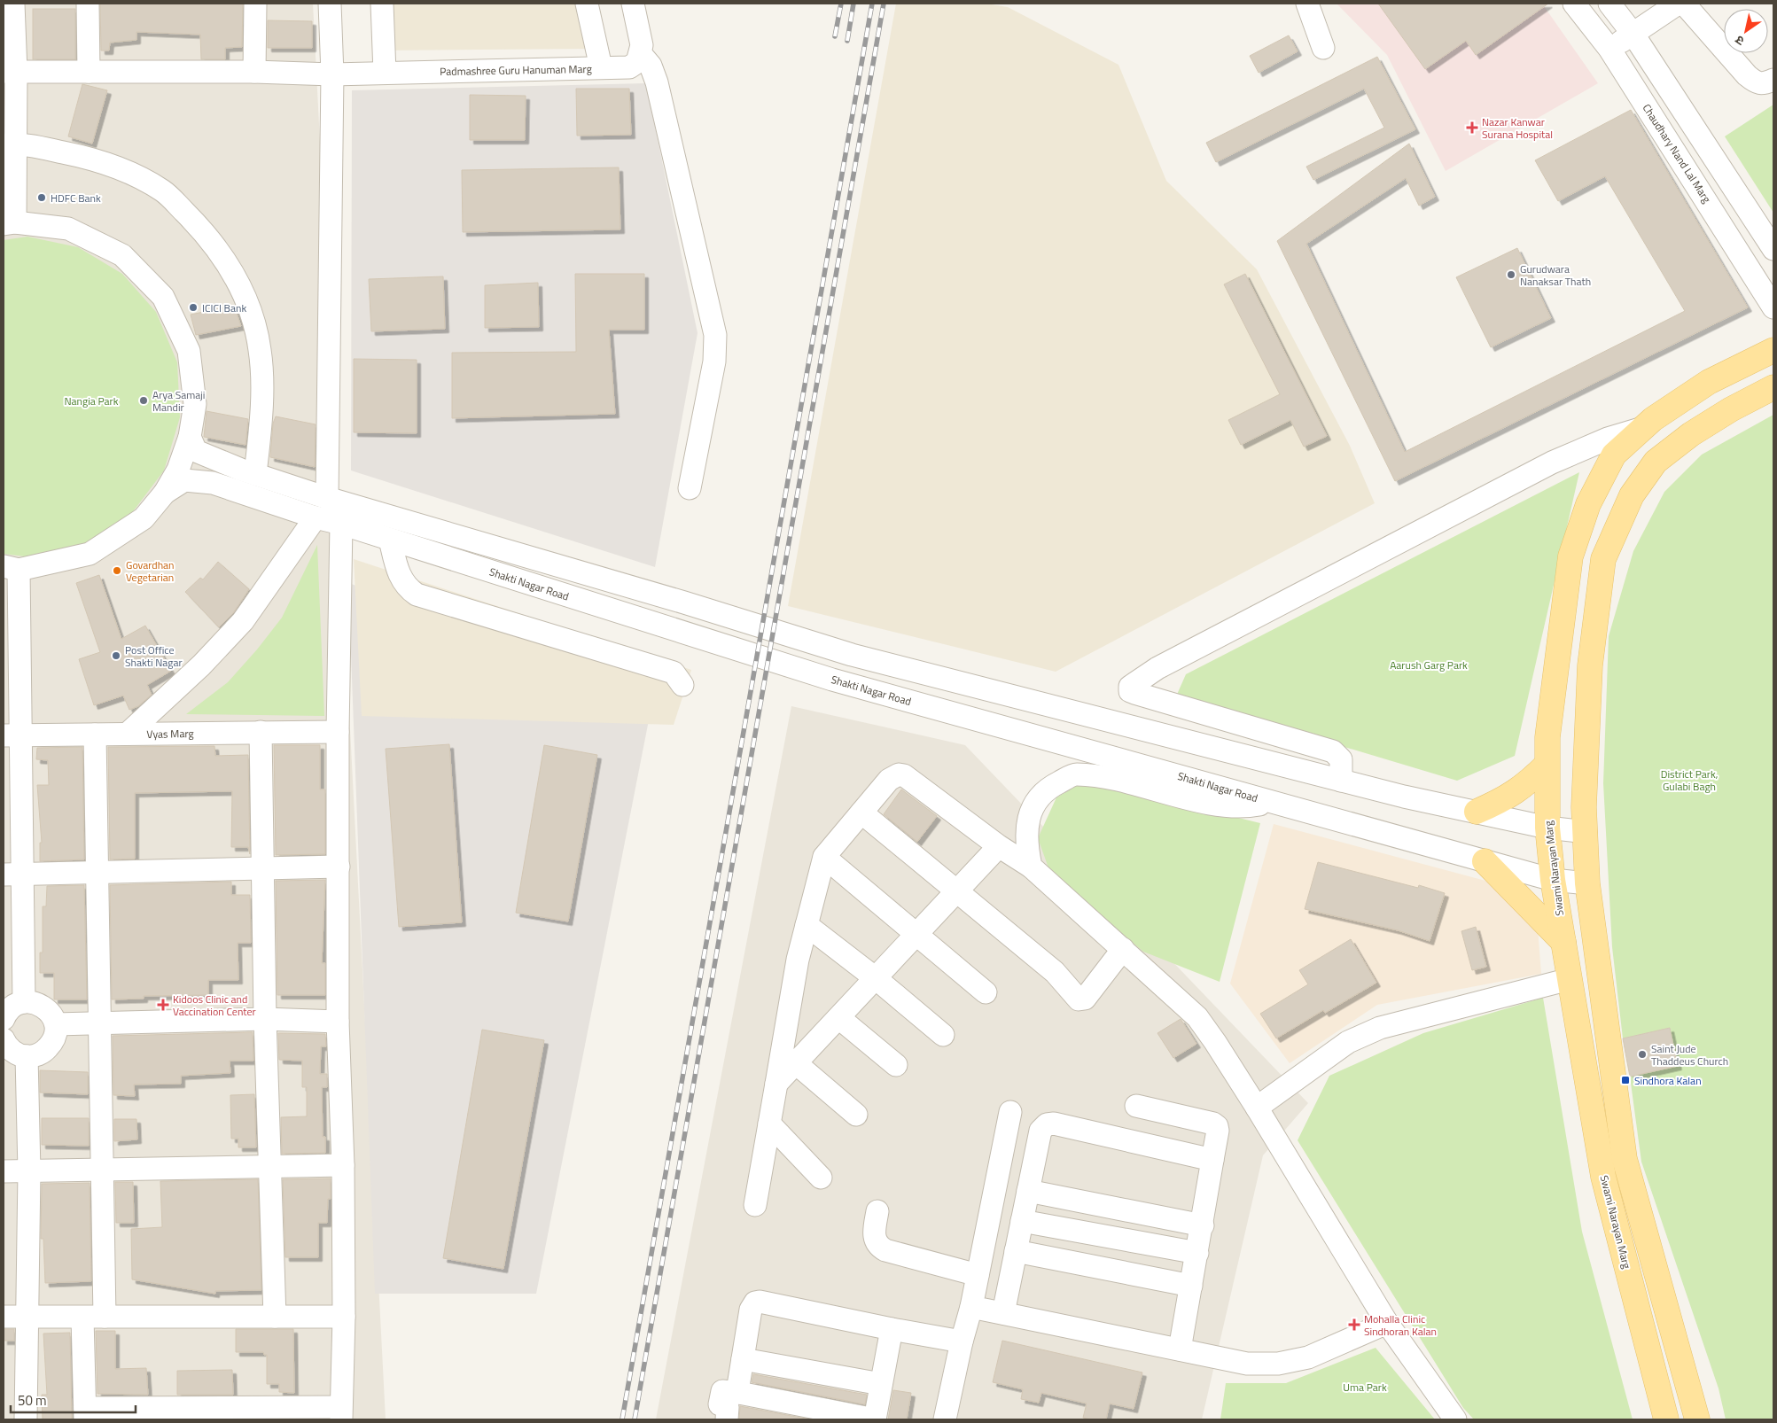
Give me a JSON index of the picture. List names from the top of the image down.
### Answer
{
  "streets": {
    "main road": ["Swami Narayan Marg"],
    "street": [
      "Padmashree Guru Hanuman Marg",
      "Chaudhary Nand Lal Marg",
      "Shakti Nagar Road",
      "Vyas Marg"
    ]
  },
  "crossings": [
    ["Shakti Nagar Road", "Swami Narayan Marg"]
  ],
  "parks": [
    "Nangia Park",
    "Aarush Garg Park",
    "District Park, Gulabi Bagh",
    "Uma Park"
  ],
  "places": {
    "health": ["Nazar Kanwar Surana Hospital", "Kidoos Clinic and Vaccination Center", "Mohalla Clinic Sindhoran Kalan"],
    "other": [
      "HDFC Bank",
      "Gurudwara Nanaksar Thath",
      "ICICI Bank",
      "Arya Samaji Mandir",
      "Govardhan Vegetarian",
      "Post Office Shakti Nagar",
      "Saint Jude Thaddeus Church"
    ],
    "transit": ["Sindhora Kalan"]
  },
  "scale_bar": "50 m",
  "north": "bottom left"
}
